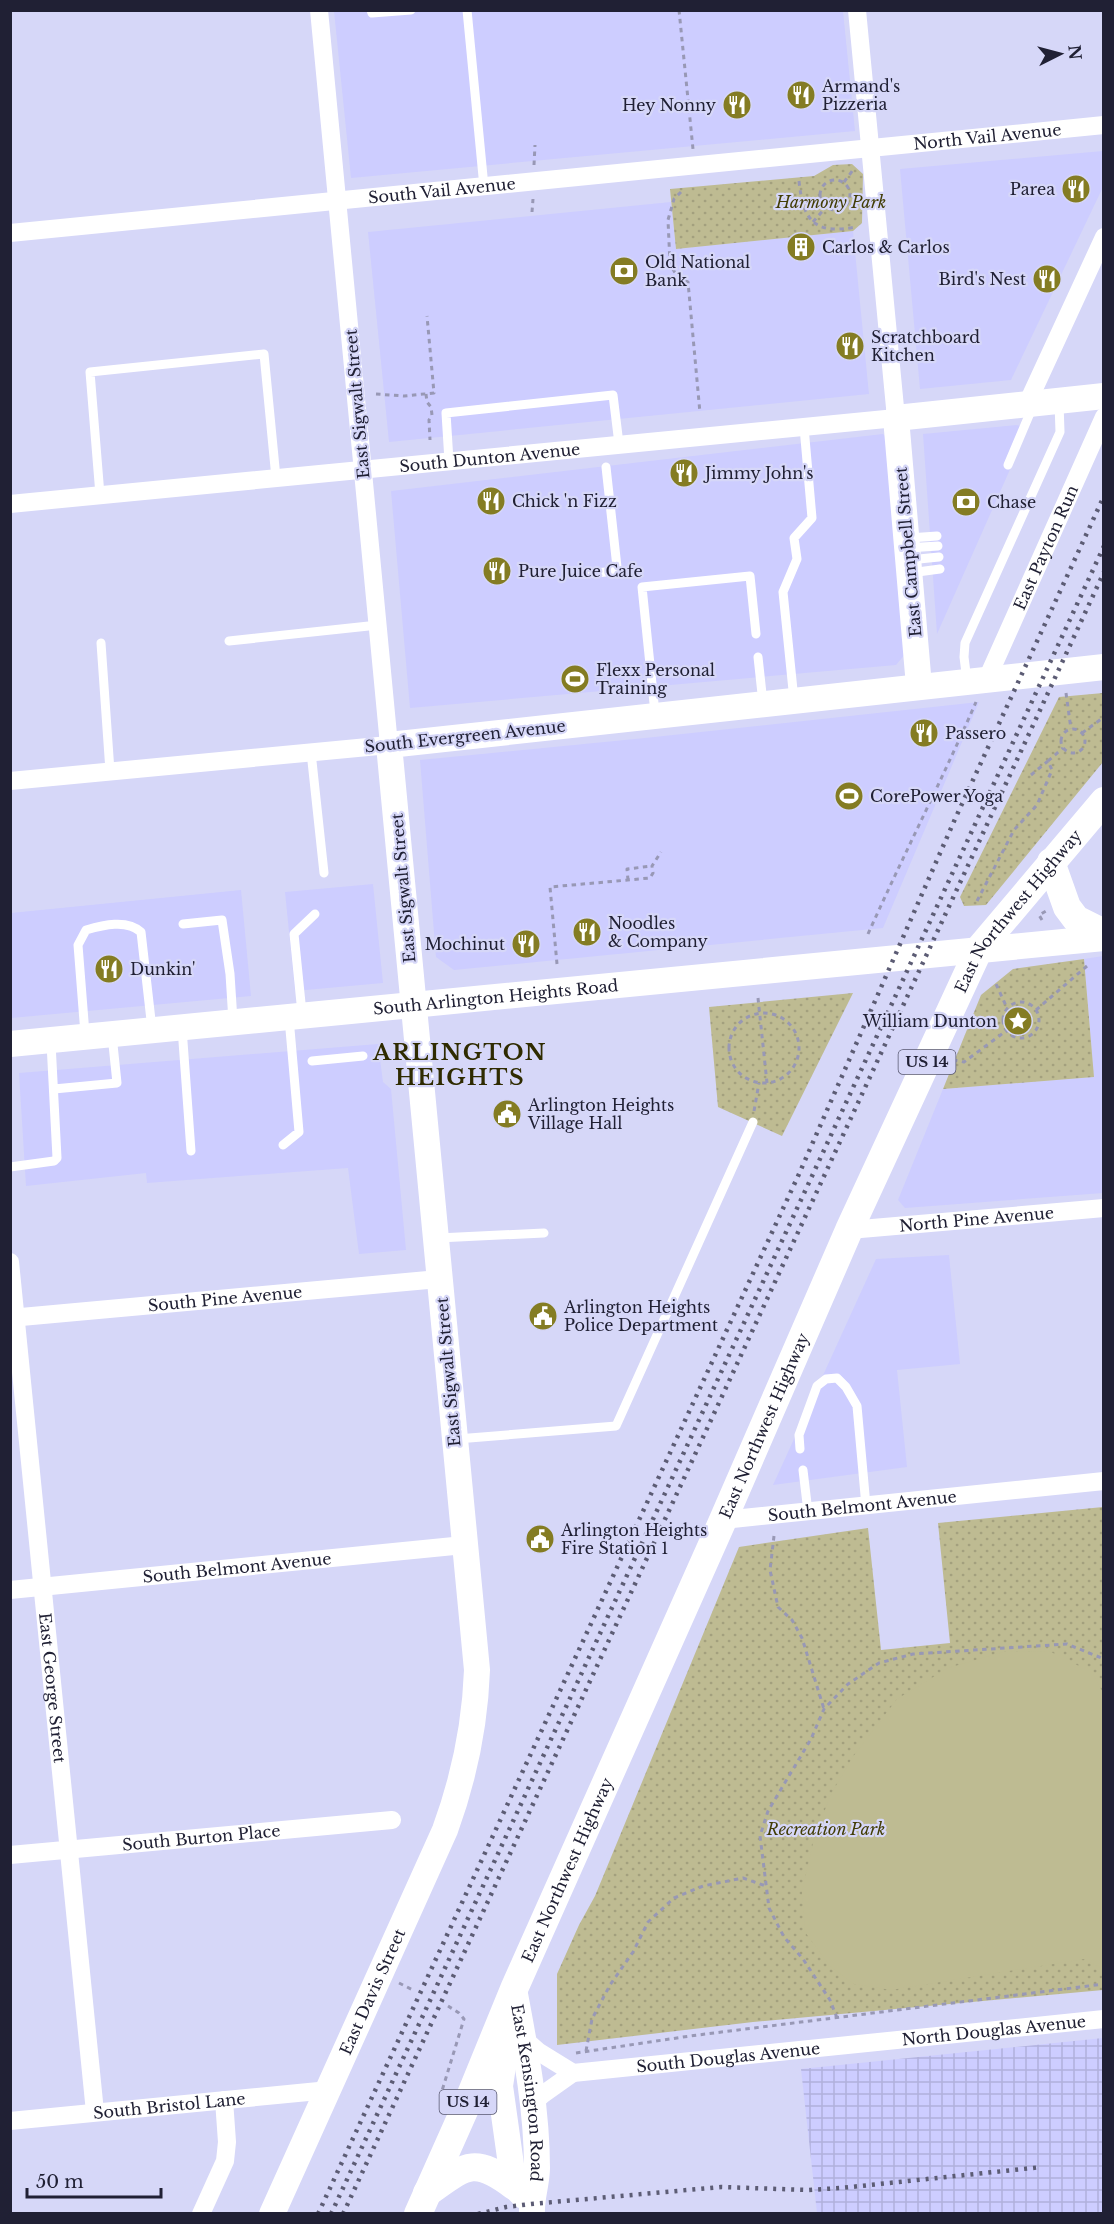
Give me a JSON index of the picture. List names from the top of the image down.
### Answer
{
  "streets": {
    "main road": ["East Northwest Highway", "US 14"],
    "street": [
      "North Vail Avenue",
      "South Vail Avenue",
      "East Sigwalt Street",
      "South Dunton Avenue",
      "East Payton Run",
      "East Campbell Street",
      "South Evergreen Avenue",
      "South Arlington Heights Road",
      "North Pine Avenue",
      "South Pine Avenue",
      "South Belmont Avenue",
      "East George Street",
      "South Burton Place",
      "East Davis Street",
      "North Douglas Avenue",
      "South Douglas Avenue",
      "East Kensington Road",
      "South Bristol Lane"
    ]
  },
  "crossings": [
    ["North Vail Avenue", "South Vail Avenue"],
    ["South Vail Avenue", "East Sigwalt Street"],
    ["East Sigwalt Street", "South Dunton Avenue"],
    ["East Sigwalt Street", "South Evergreen Avenue"],
    ["East Sigwalt Street", "South Arlington Heights Road"],
    ["East Sigwalt Street", "South Pine Avenue"],
    ["East Sigwalt Street", "South Belmont Avenue"],
    ["East Sigwalt Street", "East Davis Street"],
    ["South Dunton Avenue", "East Campbell Street"],
    ["East Payton Run", "South Evergreen Avenue"],
    ["East Campbell Street", "South Evergreen Avenue"],
    ["East Northwest Highway", "South Arlington Heights Road"],
    ["East Northwest Highway", "North Pine Avenue"],
    ["East Northwest Highway", "South Belmont Avenue"],
    ["East Northwest Highway", "East Kensington Road"],
    ["South Pine Avenue", "East George Street"],
    ["South Belmont Avenue", "East George Street"],
    ["East George Street", "South Burton Place"],
    ["East George Street", "South Bristol Lane"],
    ["East Davis Street", "South Bristol Lane"],
    ["North Douglas Avenue", "South Douglas Avenue"]
  ],
  "districts": ["ARLINGTON HEIGHTS"],
  "parks": ["Harmony Park", "Recreation Park"],
  "places": {
    "restaurant": [
      "Armand's Pizzeria",
      "Hey Nonny",
      "Parea",
      "Bird's Nest",
      "Scratchboard Kitchen",
      "Jimmy John's",
      "Chick 'n Fizz",
      "Pure Juice Cafe",
      "Passero",
      "Noodles & Company",
      "Mochinut",
      "Dunkin'"
    ],
    "building": ["Carlos & Carlos"],
    "bank": ["Old National Bank", "Chase"],
    "sports": ["Flexx Personal Training", "CorePower Yoga"],
    "place": ["William Dunton"],
    "public building": ["Arlington Heights Village Hall", "Arlington Heights Police Department", "Arlington Heights Fire Station 1"]
  },
  "scale_bar": "50 m",
  "north": "right"
}
